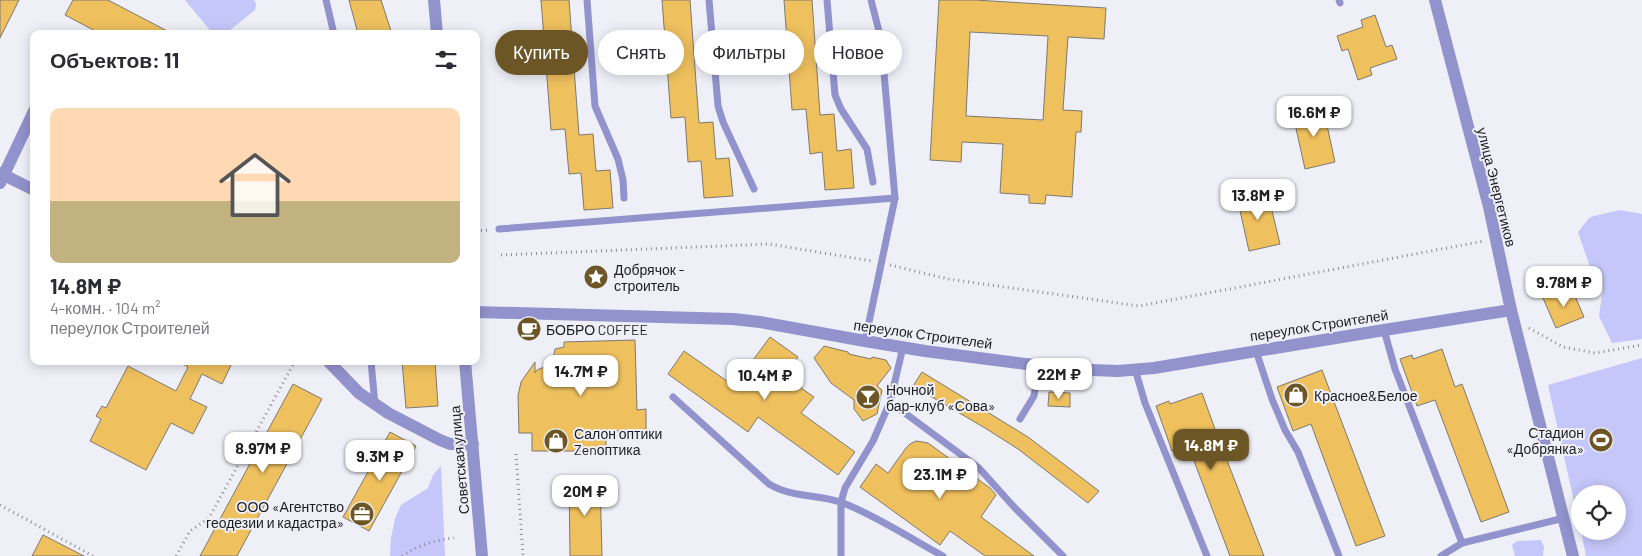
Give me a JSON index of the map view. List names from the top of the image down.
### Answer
{
  "streets": {
    "street": ["улица Энергетиков", "переулок Строителей", "Советская улица"]
  },
  "crossings": [
    ["улица Энергетиков", "переулок Строителей"]
  ],
  "places": {
    "place": ["Добрячок - строитель"],
    "cafe": ["БОБРО COFFEE"],
    "shop": ["Красное&Белое", "Салон оптики Zenоптика"],
    "bar": ["Ночной бар-клуб «Сова»"],
    "sports": ["Стадион «Добрянка»"],
    "office": ["ООО «Агентство геодезии и кадастра»"]
  },
  "page": {
    "chip": [
      "Купить",
      "Снять",
      "Фильтры",
      "Новое"
    ],
    "heading": "Объектов: 11",
    "list": [
      {
        "name": "14.8M ₽",
        "note": "4-комн. · 104 m² · переулок Строителей"
      }
    ],
    "price": [
      "16.6M ₽",
      "13.8M ₽",
      "9.78M ₽",
      "14.7M ₽",
      "22M ₽",
      "10.4M ₽",
      "14.8M ₽",
      "8.97M ₽",
      "9.3M ₽",
      "23.1M ₽",
      "20M ₽"
    ]
  }
}
